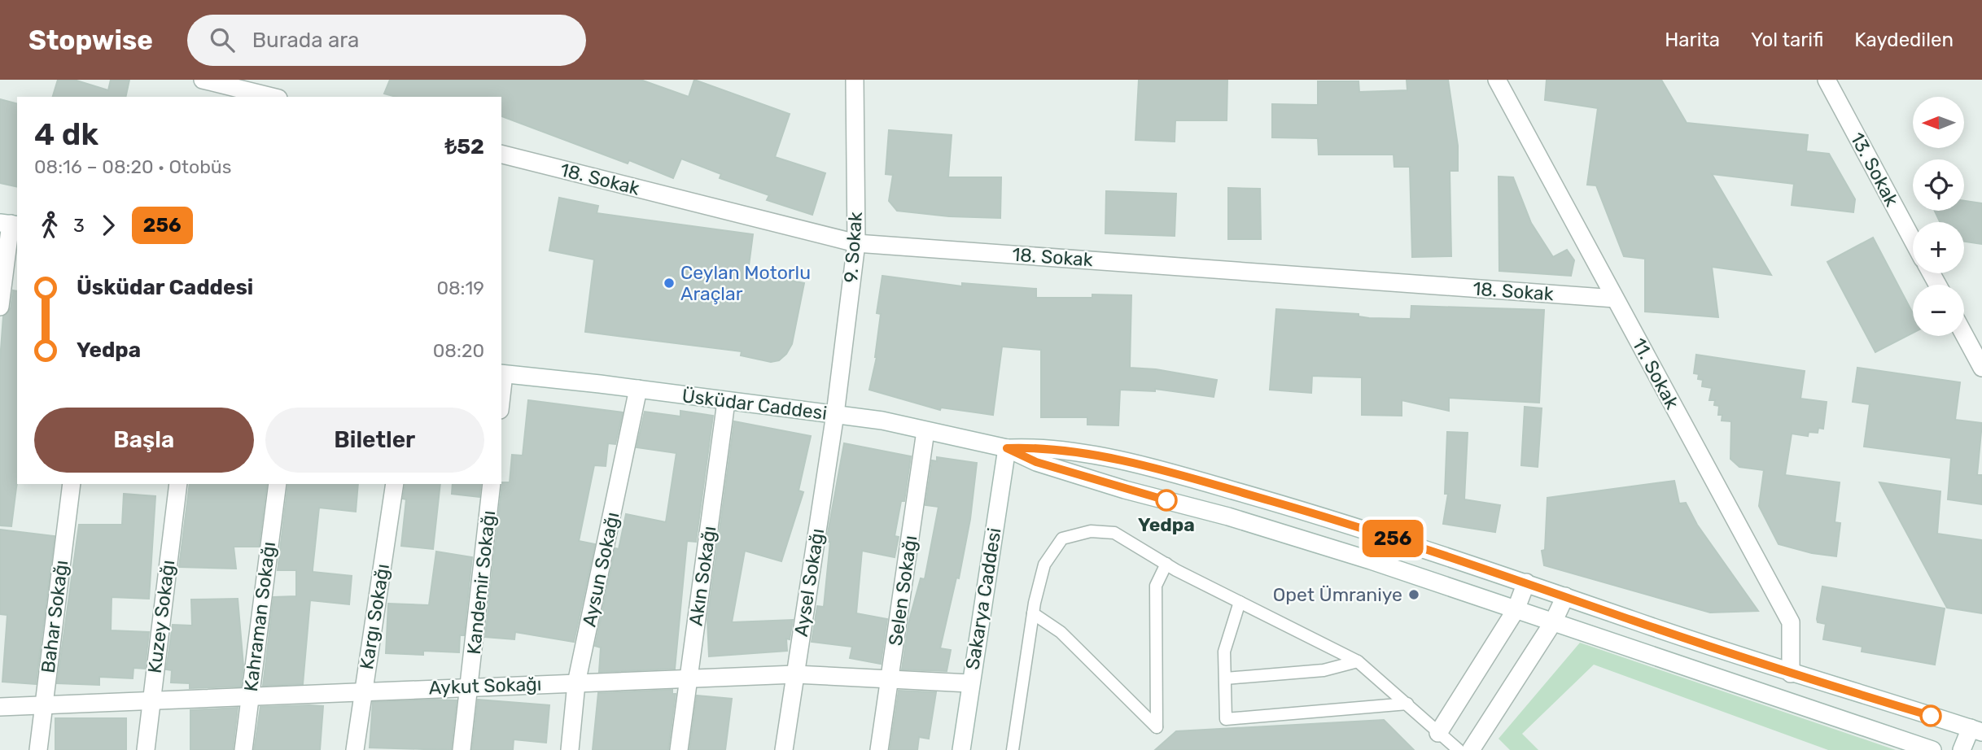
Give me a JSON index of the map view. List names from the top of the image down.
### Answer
{
  "streets": {
    "street": [
      "13. Sokak",
      "18. Sokak",
      "9. Sokak",
      "11. Sokak",
      "Üsküdar Caddesi",
      "Aysun Sokağı",
      "Akın Sokağı",
      "Kandemir Sokağı",
      "Aysel Sokağı",
      "Selen Sokağı",
      "Sakarya Caddesi",
      "Bahar Sokağı",
      "Kuzey Sokağı",
      "Kahraman Sokağı",
      "Kargı Sokağı",
      "Aykut Sokağı"
    ]
  },
  "crossings": [
    ["18. Sokak", "9. Sokak"],
    ["18. Sokak", "11. Sokak"],
    ["9. Sokak", "Üsküdar Caddesi"],
    ["9. Sokak", "Aysel Sokağı"],
    ["11. Sokak", "Üsküdar Caddesi"],
    ["Üsküdar Caddesi", "Aysun Sokağı"],
    ["Üsküdar Caddesi", "Akın Sokağı"],
    ["Üsküdar Caddesi", "Aysel Sokağı"],
    ["Üsküdar Caddesi", "Selen Sokağı"],
    ["Üsküdar Caddesi", "Sakarya Caddesi"],
    ["Aysun Sokağı", "Aykut Sokağı"],
    ["Akın Sokağı", "Aykut Sokağı"],
    ["Kandemir Sokağı", "Aykut Sokağı"],
    ["Aysel Sokağı", "Aykut Sokağı"],
    ["Selen Sokağı", "Aykut Sokağı"],
    ["Sakarya Caddesi", "Aykut Sokağı"],
    ["Bahar Sokağı", "Aykut Sokağı"],
    ["Kuzey Sokağı", "Aykut Sokağı"],
    ["Kahraman Sokağı", "Aykut Sokağı"],
    ["Kargı Sokağı", "Aykut Sokağı"]
  ],
  "places": ["Ceylan Motorlu Araçlar", "Yedpa", "Opet Ümraniye"],
  "lines": ["bus line 256"],
  "north": "left",
  "page": {
    "header": "Stopwise",
    "search": "Burada ara",
    "nav": ["Harita", "Yol tarifi", "Kaydedilen"],
    "on_map": "256",
    "map_buttons": ["+", "−"],
    "heading": ["4 dk", "08:16 – 08:20 · Otobüs", "₺52"],
    "legs": ["3", "256"],
    "list": [
      {
        "name": "Üsküdar Caddesi",
        "value": "08:19"
      },
      {
        "name": "Yedpa",
        "value": "08:20"
      }
    ],
    "buttons": ["Başla", "Biletler"]
  }
}
